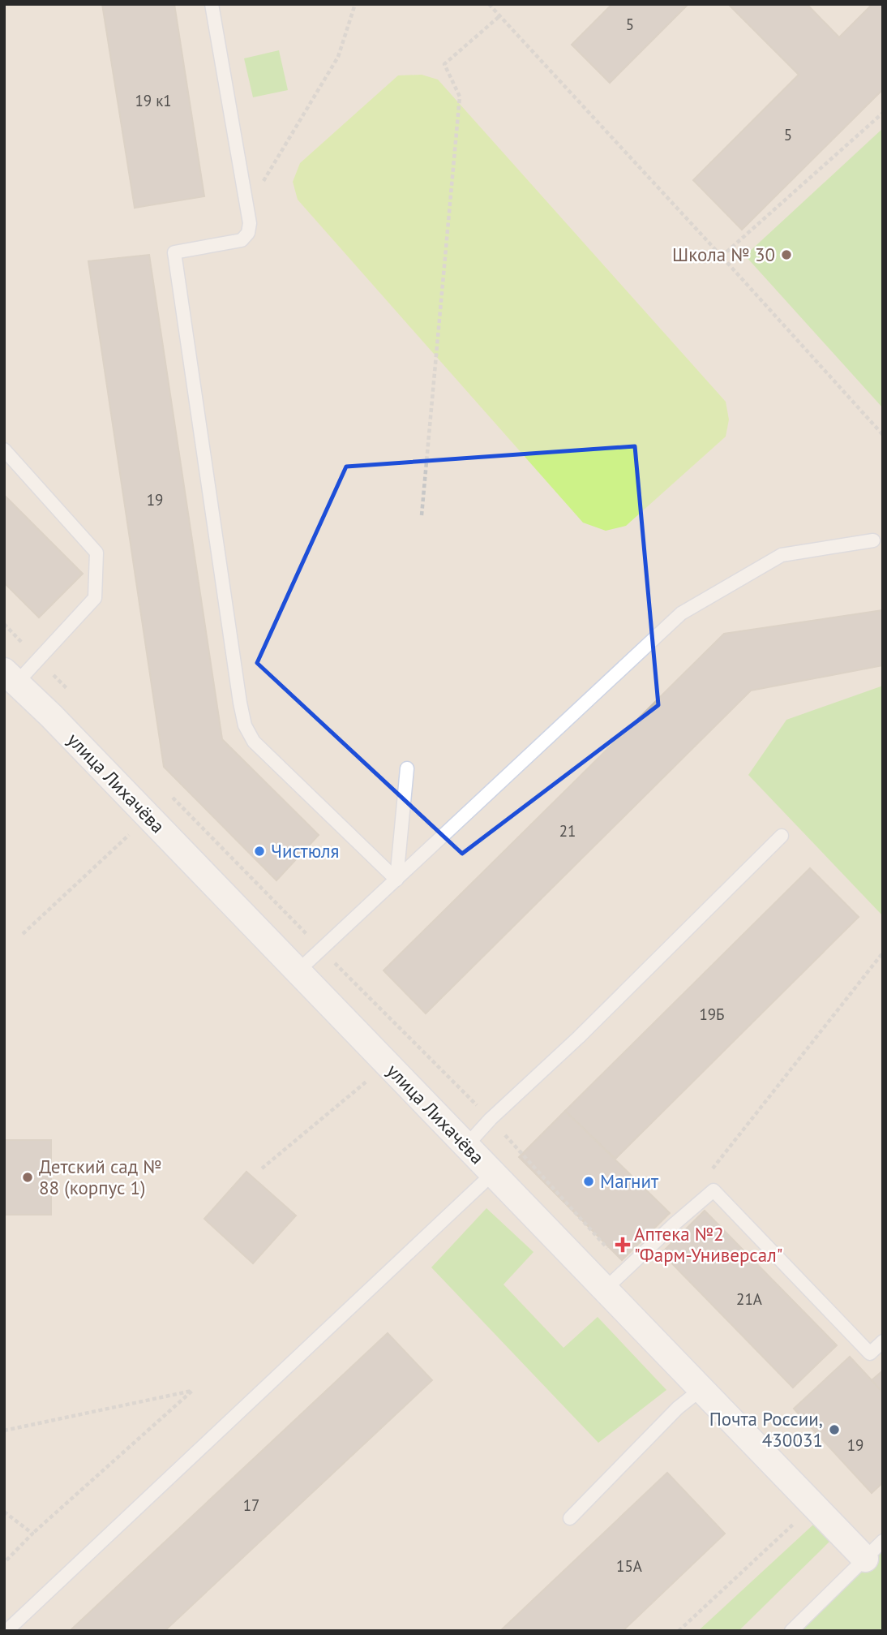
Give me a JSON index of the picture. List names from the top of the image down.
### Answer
{
  "streets": {
    "street": ["улица Лихачёва"]
  },
  "places": {
    "other": [
      "Школа № 30",
      "Чистюля",
      "Детский сад № 88 (корпус 1)",
      "Магнит",
      "Почта России, 430031"
    ],
    "health": ["Аптека №2 \"Фарм-Универсал\""]
  },
  "house_numbers": [
    "5",
    "19 к1",
    "5",
    "19",
    "21",
    "19Б",
    "21А",
    "19",
    "17",
    "15А"
  ]
}
